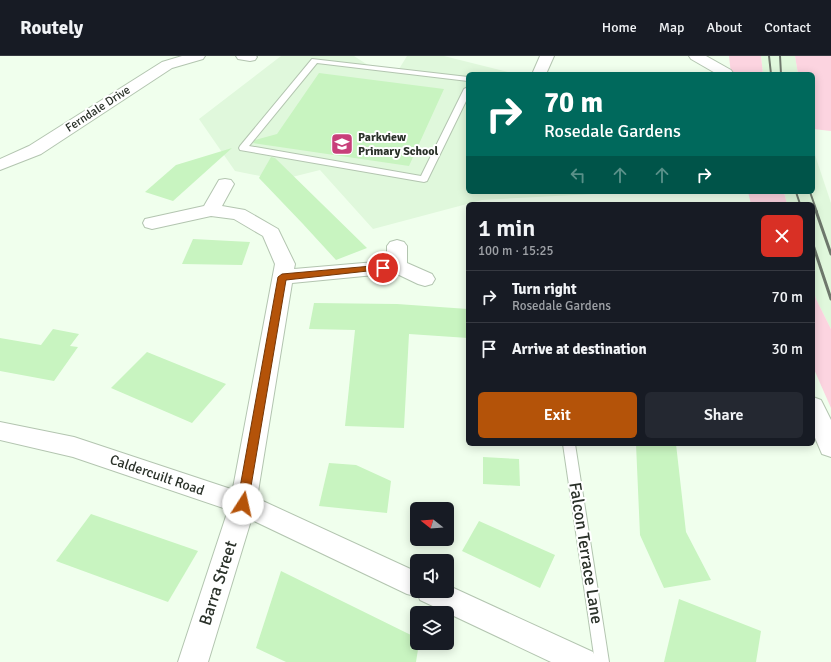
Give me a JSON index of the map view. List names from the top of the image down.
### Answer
{
  "streets": {
    "street": ["Ferndale Drive", "Caldercuilt Road", "Barra Street"],
    "lane": ["Falcon Terrace Lane"]
  },
  "crossings": [
    ["Caldercuilt Road", "Barra Street"]
  ],
  "places": {
    "school or university": ["Parkview Primary School"]
  },
  "north": "left",
  "page": {
    "header": "Routely",
    "nav": [
      "Home",
      "Map",
      "About",
      "Contact"
    ],
    "turn": ["70 m", "Rosedale Gardens"],
    "heading": ["1 min", "100 m · 15:25"],
    "list": [
      {
        "name": "Turn right",
        "note": "Rosedale Gardens",
        "value": "70 m"
      },
      {
        "name": "Arrive at destination",
        "value": "30 m"
      }
    ],
    "buttons": ["Exit", "Share"]
  }
}
